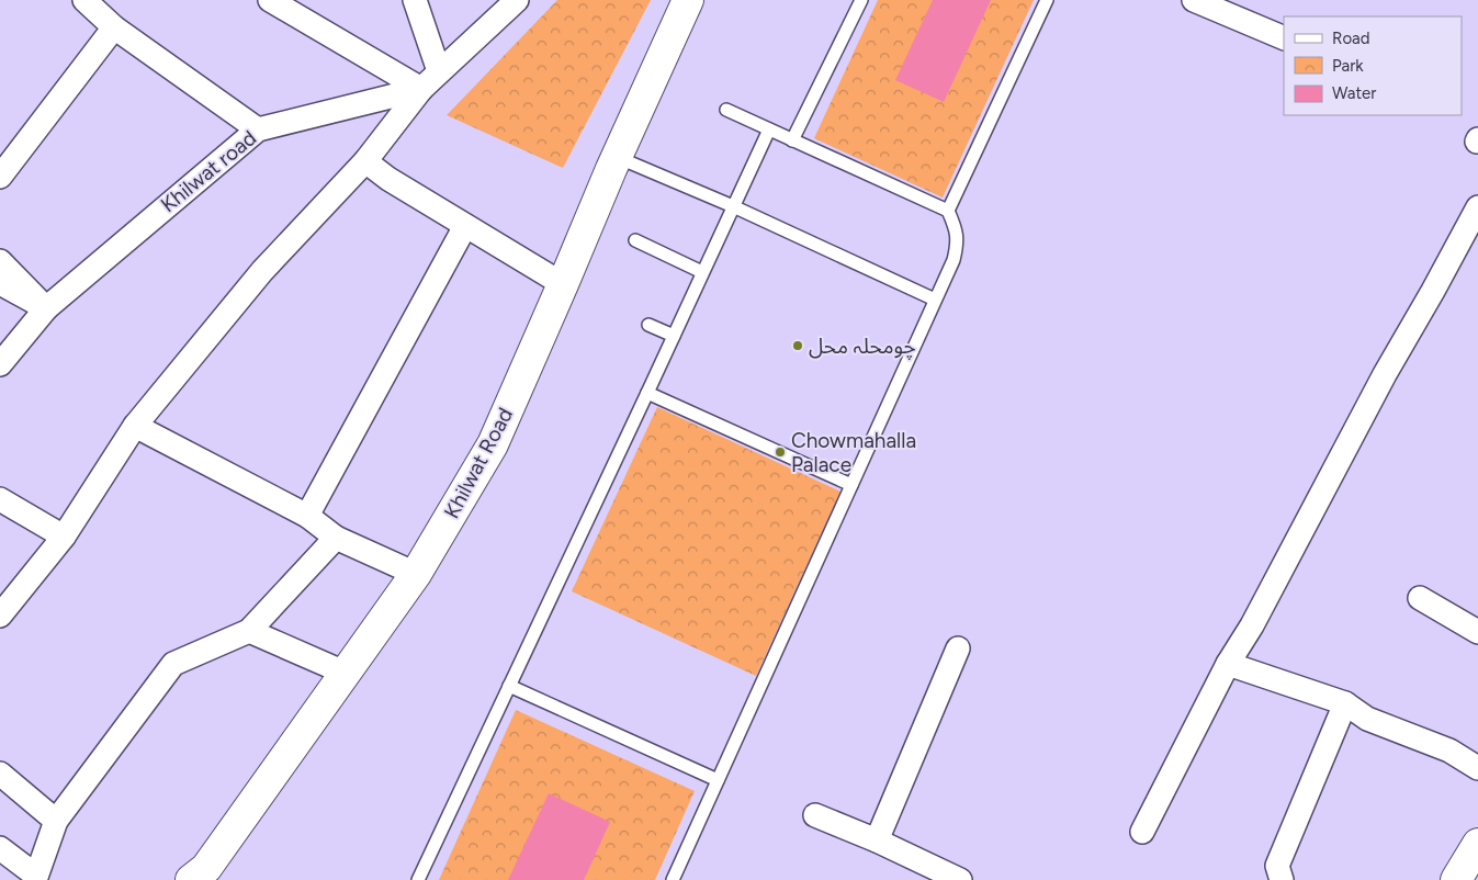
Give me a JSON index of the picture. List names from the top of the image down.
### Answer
{
  "streets": {
    "main road": ["Khilwat Road"],
    "street": ["Khilwat road"]
  },
  "places": ["چومحلہ محل", "Chowmahalla Palace"],
  "legend": ["Road", "Park", "Water"]
}
